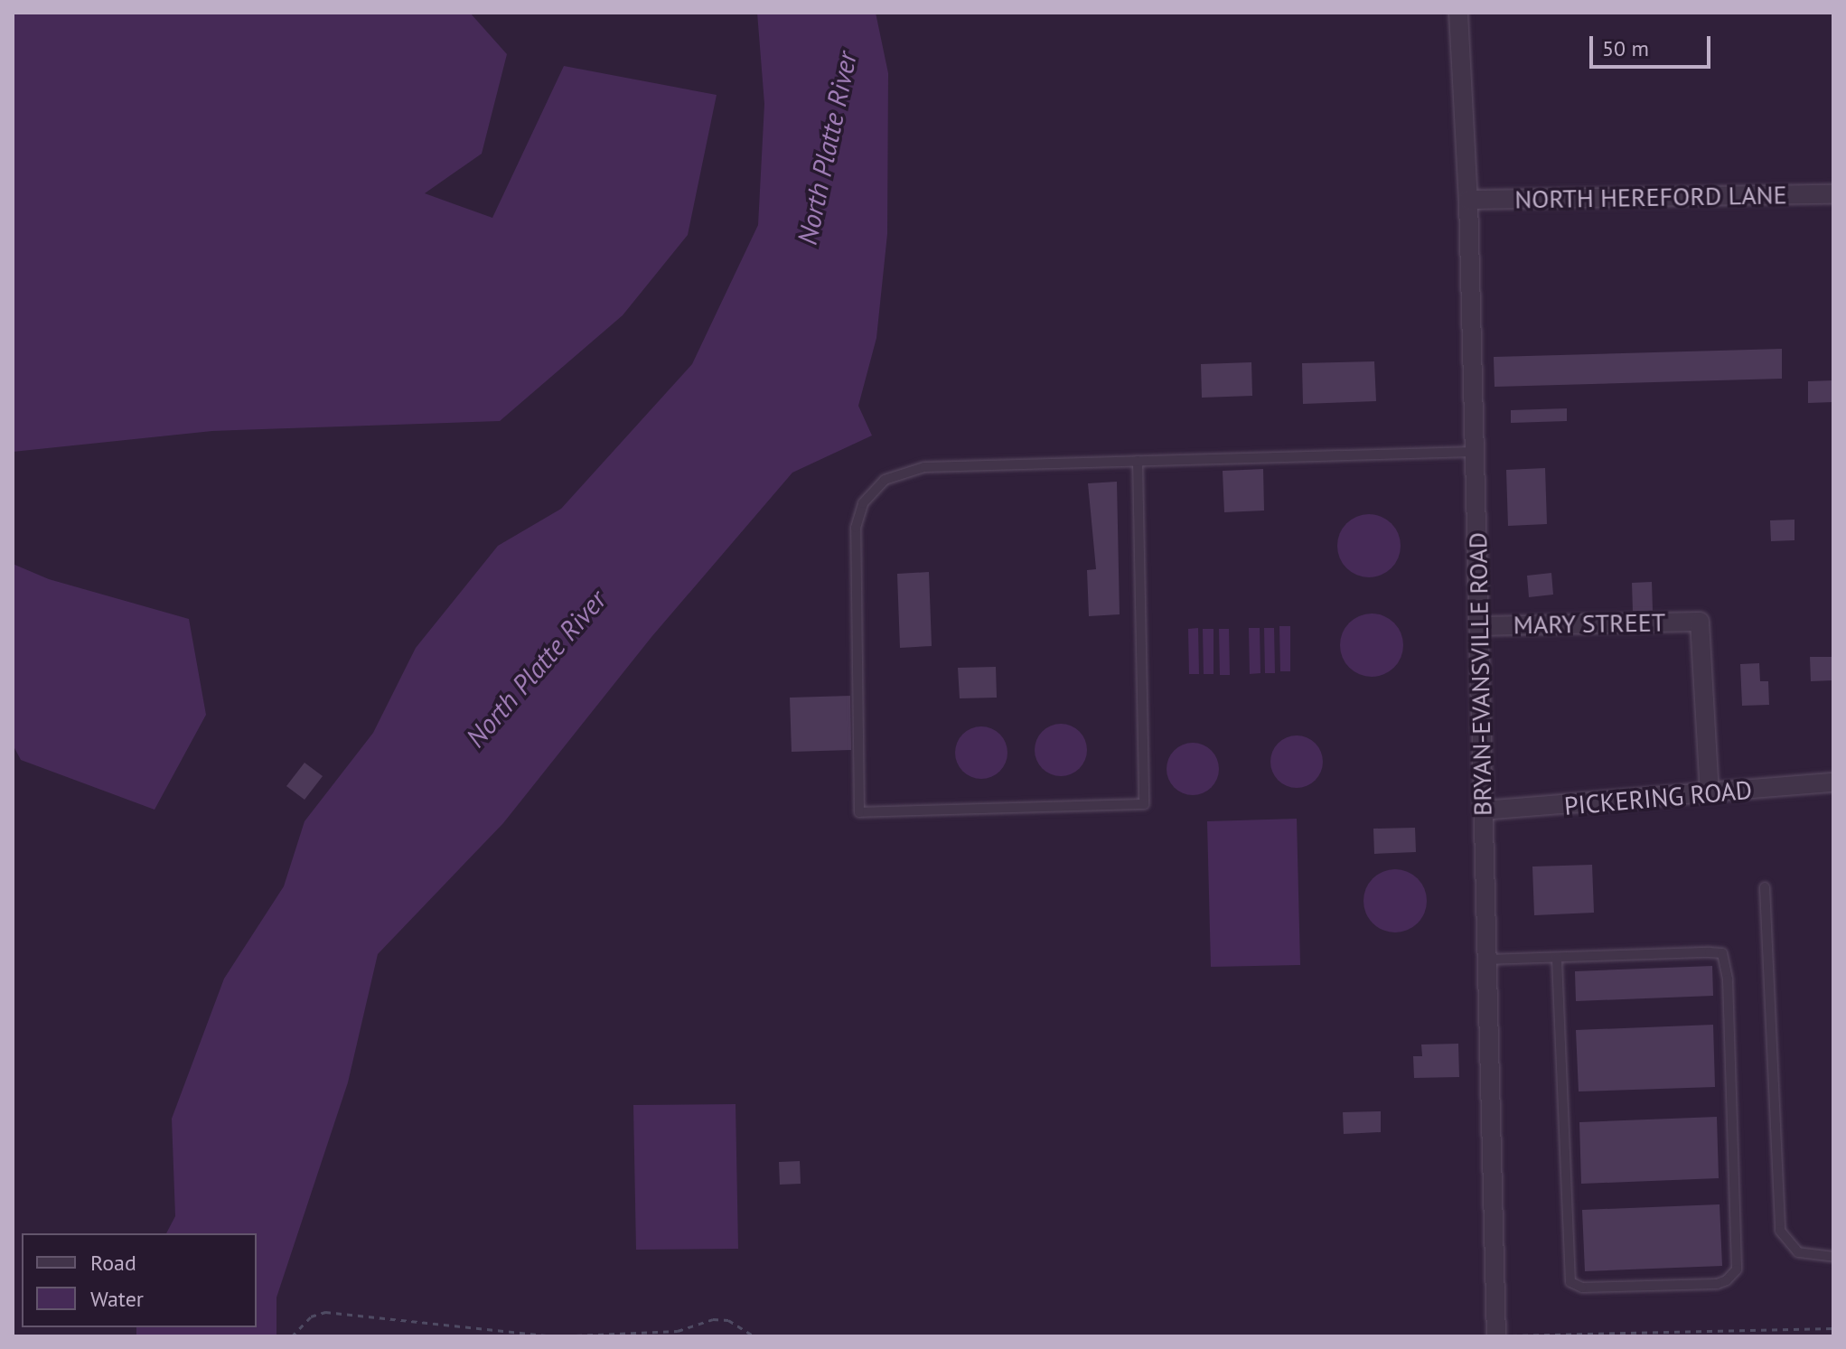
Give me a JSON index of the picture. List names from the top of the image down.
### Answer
{
  "streets": {
    "street": [
      "NORTH HEREFORD LANE",
      "MARY STREET",
      "BRYAN-EVANSVILLE ROAD",
      "PICKERING ROAD"
    ]
  },
  "crossings": [
    ["NORTH HEREFORD LANE", "BRYAN-EVANSVILLE ROAD"],
    ["MARY STREET", "BRYAN-EVANSVILLE ROAD"],
    ["MARY STREET", "PICKERING ROAD"],
    ["BRYAN-EVANSVILLE ROAD", "PICKERING ROAD"]
  ],
  "water": ["North Platte River"],
  "legend": ["Road", "Water"],
  "scale_bar": "50 m"
}
